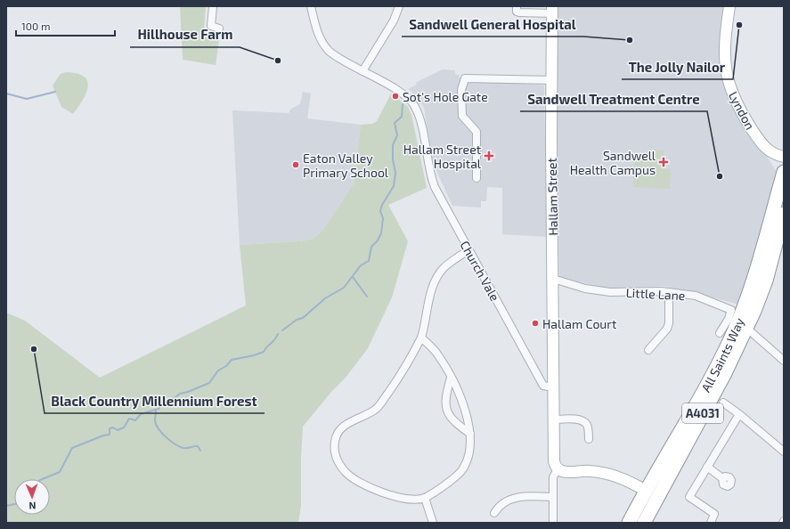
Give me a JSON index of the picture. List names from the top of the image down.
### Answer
{
  "streets": {
    "highway": ["All Saints Way", "A4031"],
    "street": [
      "Lyndon",
      "Hallam Street",
      "Church Vale",
      "Little Lane"
    ]
  },
  "crossings": [
    ["Hallam Street", "Church Vale"],
    ["Hallam Street", "Little Lane"]
  ],
  "places": {
    "other": [
      "The Jolly Nailor",
      "Sandwell General Hospital",
      "Hillhouse Farm",
      "Sot's Hole Gate",
      "Eaton Valley Primary School",
      "Sandwell Treatment Centre",
      "Hallam Court",
      "Black Country Millennium Forest"
    ],
    "health": ["Hallam Street Hospital", "Sandwell Health Campus"]
  },
  "scale_bar": "100 m",
  "north": "bottom"
}
